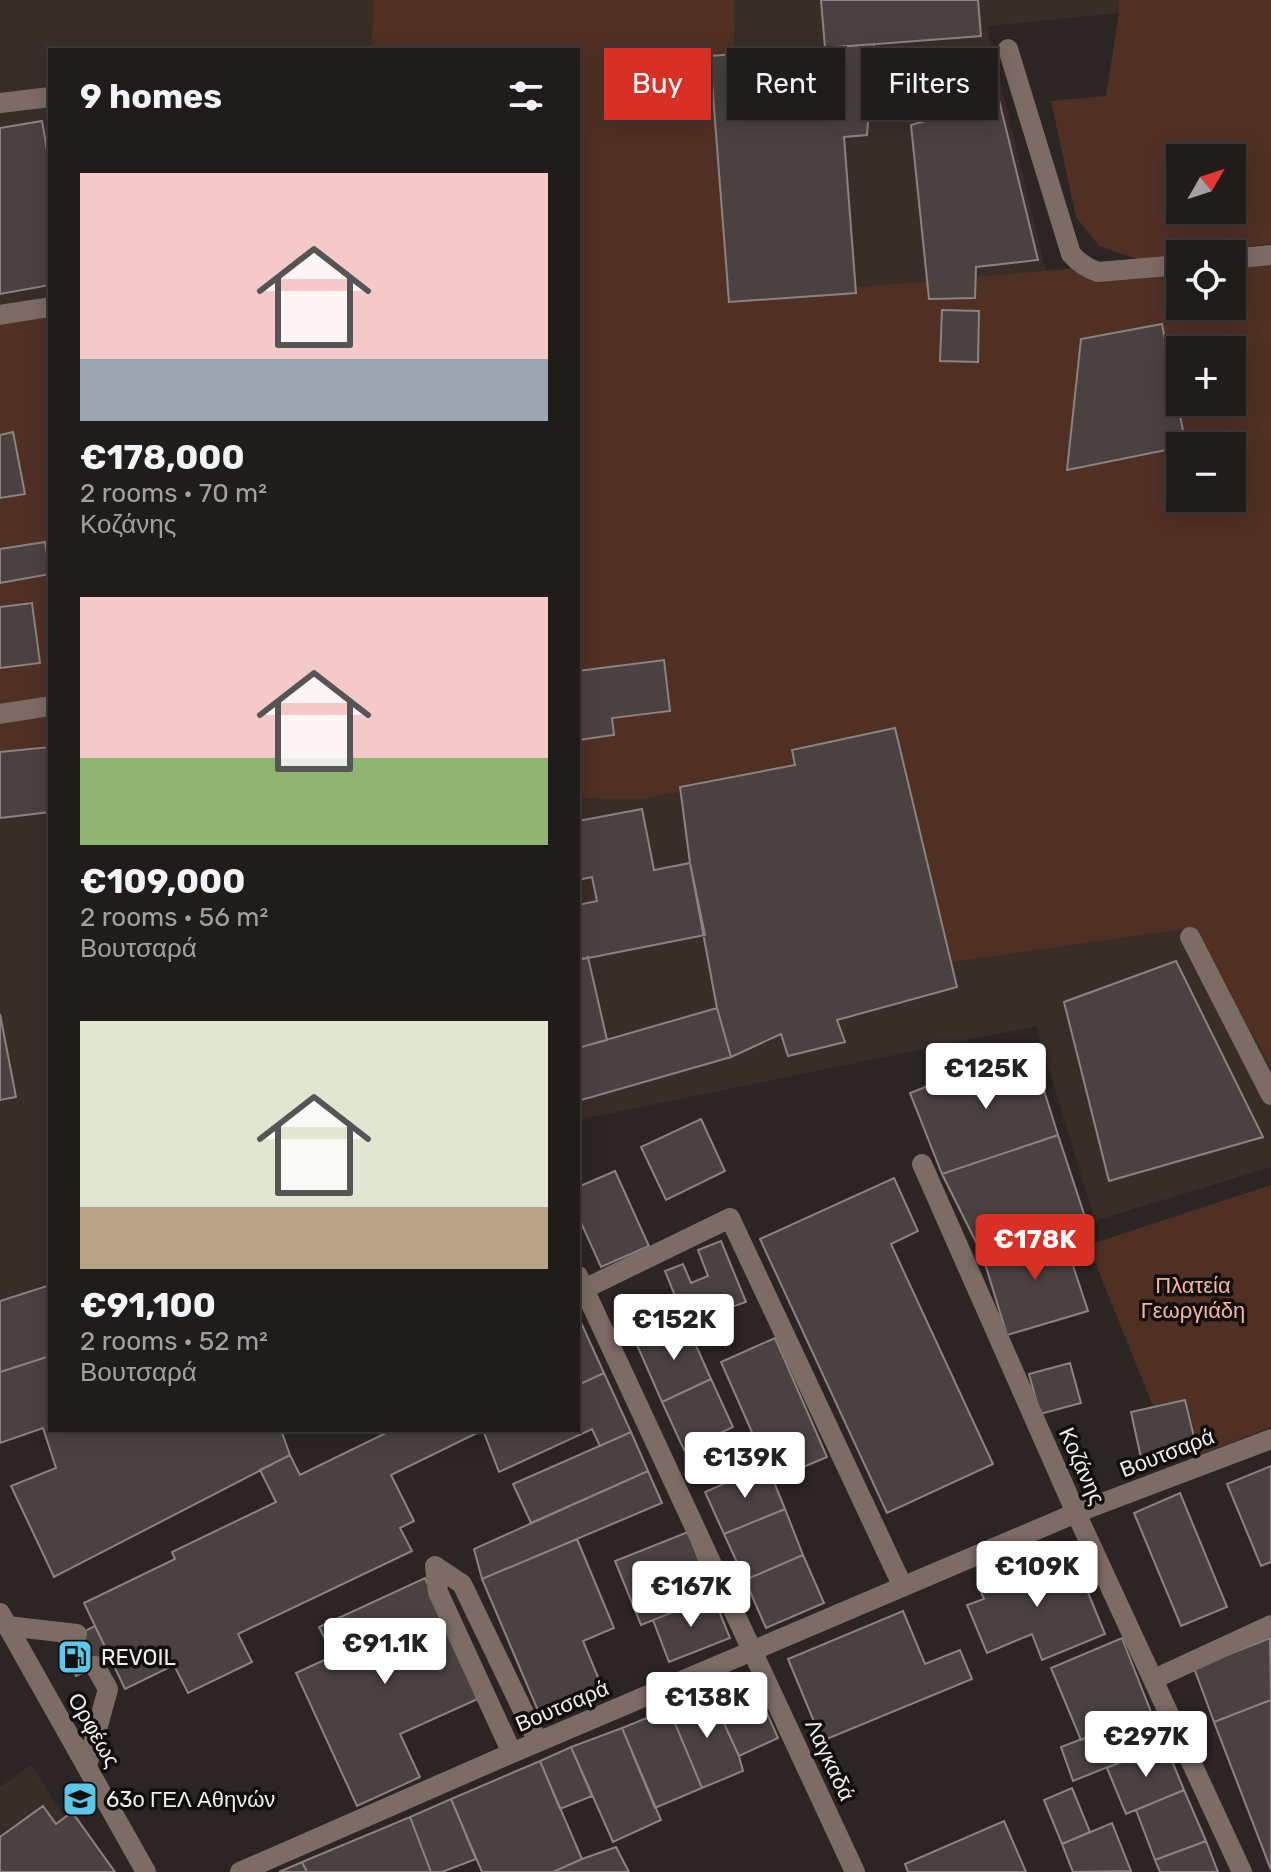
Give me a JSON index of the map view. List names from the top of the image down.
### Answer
{
  "streets": {
    "street": [
      "Βουτσαρά",
      "Κοζάνης",
      "Ορφέως",
      "Λαγκαδά"
    ]
  },
  "crossings": [
    ["Βουτσαρά", "Κοζάνης"],
    ["Βουτσαρά", "Λαγκαδά"]
  ],
  "parks": ["Πλατεία Γεωργιάδη"],
  "places": {
    "fuel station": ["REVOIL"],
    "school or university": ["63ο ΓΕΛ Αθηνών"]
  },
  "north": "top right",
  "page": {
    "chip": ["Buy", "Rent", "Filters"],
    "heading": "9 homes",
    "map_buttons": ["+", "−"],
    "list": [
      {
        "name": "€178,000",
        "note": "2 rooms · 70 m² · Κοζάνης"
      },
      {
        "name": "€109,000",
        "note": "2 rooms · 56 m² · Βουτσαρά"
      },
      {
        "name": "€91,100",
        "note": "2 rooms · 52 m² · Βουτσαρά"
      }
    ],
    "price": [
      "€125K",
      "€178K",
      "€152K",
      "€139K",
      "€109K",
      "€167K",
      "€91.1K",
      "€138K",
      "€297K"
    ]
  }
}
